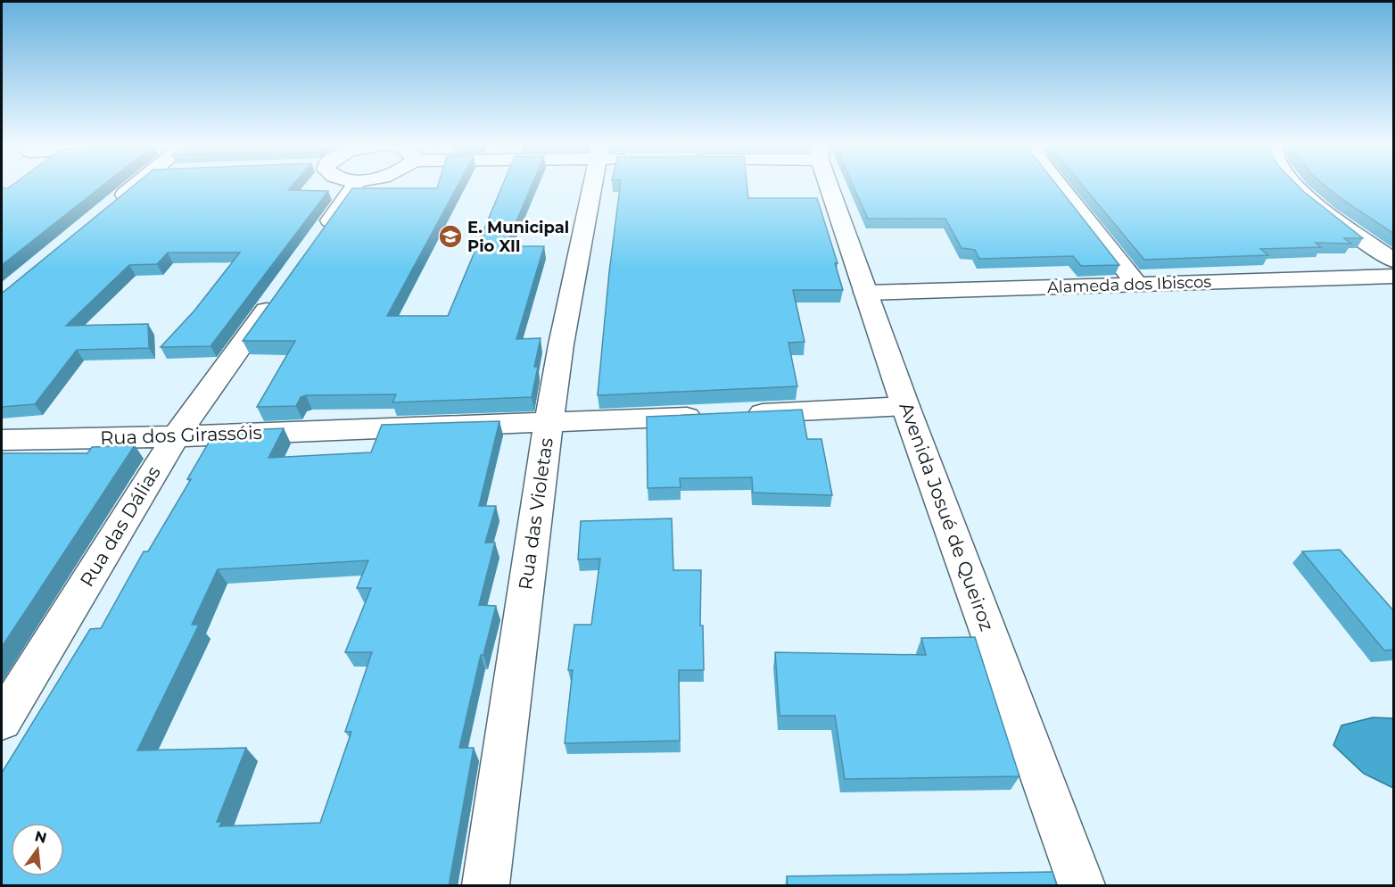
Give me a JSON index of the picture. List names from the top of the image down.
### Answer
{
  "streets": {
    "street": [
      "Alameda dos Ibiscos",
      "Rua dos Girassóis",
      "Rua das Violetas",
      "Avenida Josué de Queiroz",
      "Rua das Dálias"
    ]
  },
  "crossings": [
    ["Alameda dos Ibiscos", "Avenida Josué de Queiroz"],
    ["Rua dos Girassóis", "Rua das Violetas"],
    ["Rua dos Girassóis", "Avenida Josué de Queiroz"],
    ["Rua dos Girassóis", "Rua das Dálias"]
  ],
  "places": {
    "school or university": ["E. Municipal Pio XII"]
  },
  "north": "top"
}
